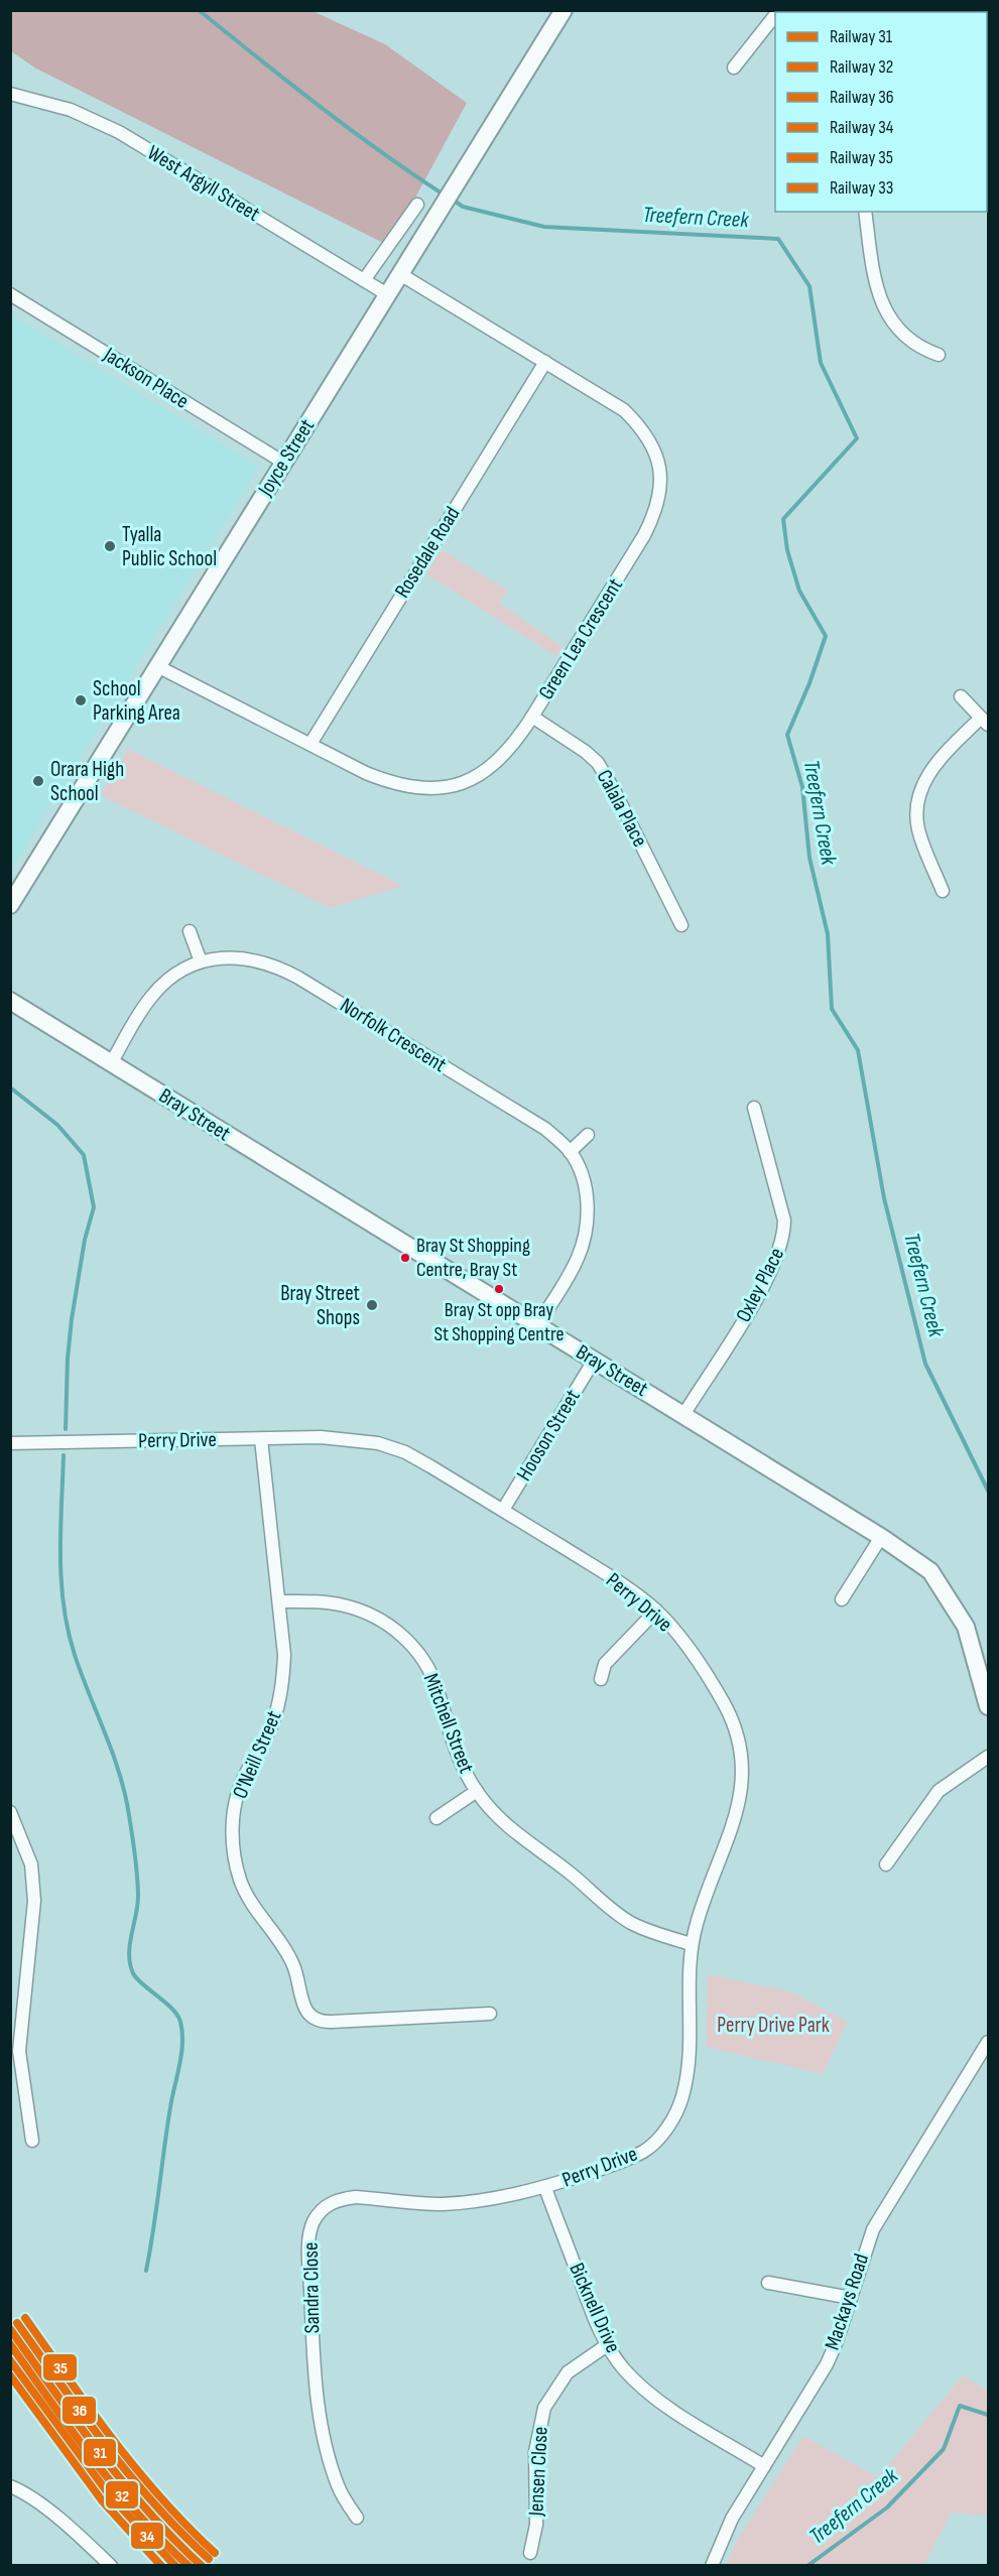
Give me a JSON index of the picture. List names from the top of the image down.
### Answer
{
  "streets": {
    "street": [
      "West Argyll Street",
      "Jackson Place",
      "Joyce Street",
      "Rosedale Road",
      "Green Lea Crescent",
      "Calala Place",
      "Norfolk Crescent",
      "Bray Street",
      "Oxley Place",
      "Hooson Street",
      "Perry Drive",
      "Mitchell Street",
      "O'Neill Street",
      "Sandra Close",
      "Mackays Road",
      "Bicknell Drive",
      "Jensen Close"
    ]
  },
  "crossings": [
    ["West Argyll Street", "Joyce Street"],
    ["Jackson Place", "Joyce Street"],
    ["Joyce Street", "Green Lea Crescent"],
    ["Rosedale Road", "Green Lea Crescent"],
    ["Green Lea Crescent", "Calala Place"],
    ["Norfolk Crescent", "Bray Street"],
    ["Bray Street", "Oxley Place"],
    ["Bray Street", "Hooson Street"],
    ["Hooson Street", "Perry Drive"],
    ["Perry Drive", "Mitchell Street"],
    ["Perry Drive", "O'Neill Street"],
    ["Perry Drive", "Sandra Close"],
    ["Perry Drive", "Bicknell Drive"],
    ["Mitchell Street", "O'Neill Street"],
    ["Sandra Close", "Bicknell Drive"],
    ["Mackays Road", "Bicknell Drive"],
    ["Bicknell Drive", "Jensen Close"]
  ],
  "water": ["Treefern Creek"],
  "parks": ["Perry Drive Park"],
  "places": [
    "Tyalla Public School",
    "School Parking Area",
    "Orara High School",
    "Bray St Shopping Centre, Bray St",
    "Bray St opp Bray St Shopping Centre",
    "Bray Street Shops"
  ],
  "lines": [
    "rail line 35",
    "rail line 36",
    "rail line 31",
    "rail line 32",
    "rail line 34",
    "rail line 33"
  ],
  "legend": [
    "Railway 31",
    "Railway 32",
    "Railway 36",
    "Railway 34",
    "Railway 35",
    "Railway 33"
  ]
}
